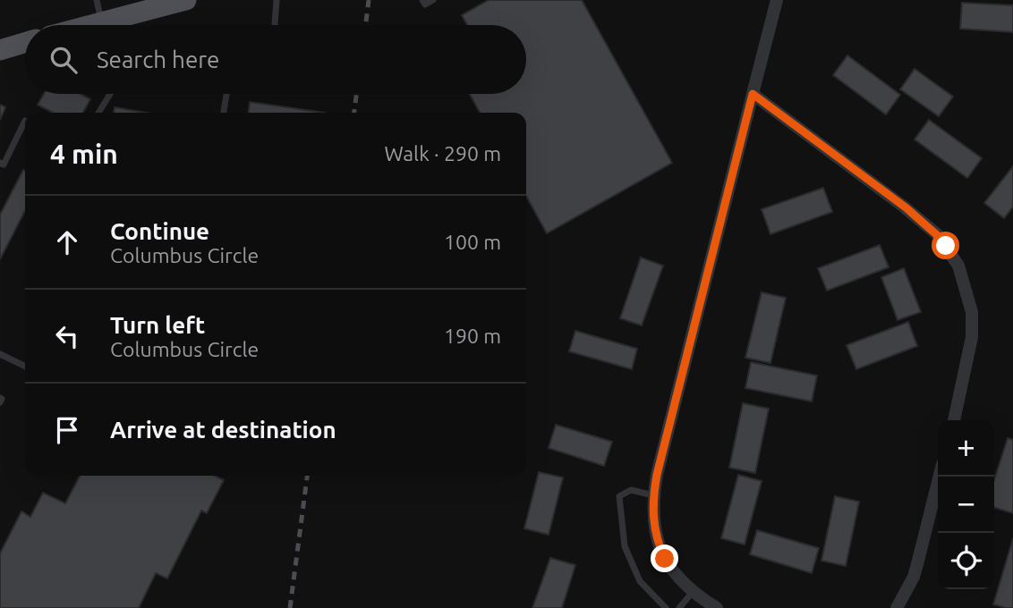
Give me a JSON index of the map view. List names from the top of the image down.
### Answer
{
  "page": {
    "search": "Search here",
    "heading": ["4 min", "Walk · 290 m"],
    "list": [
      ["Continue", "Columbus Circle", "100 m"],
      ["Turn left", "Columbus Circle", "190 m"],
      "Arrive at destination"
    ],
    "map_buttons": ["+", "−"]
  }
}
